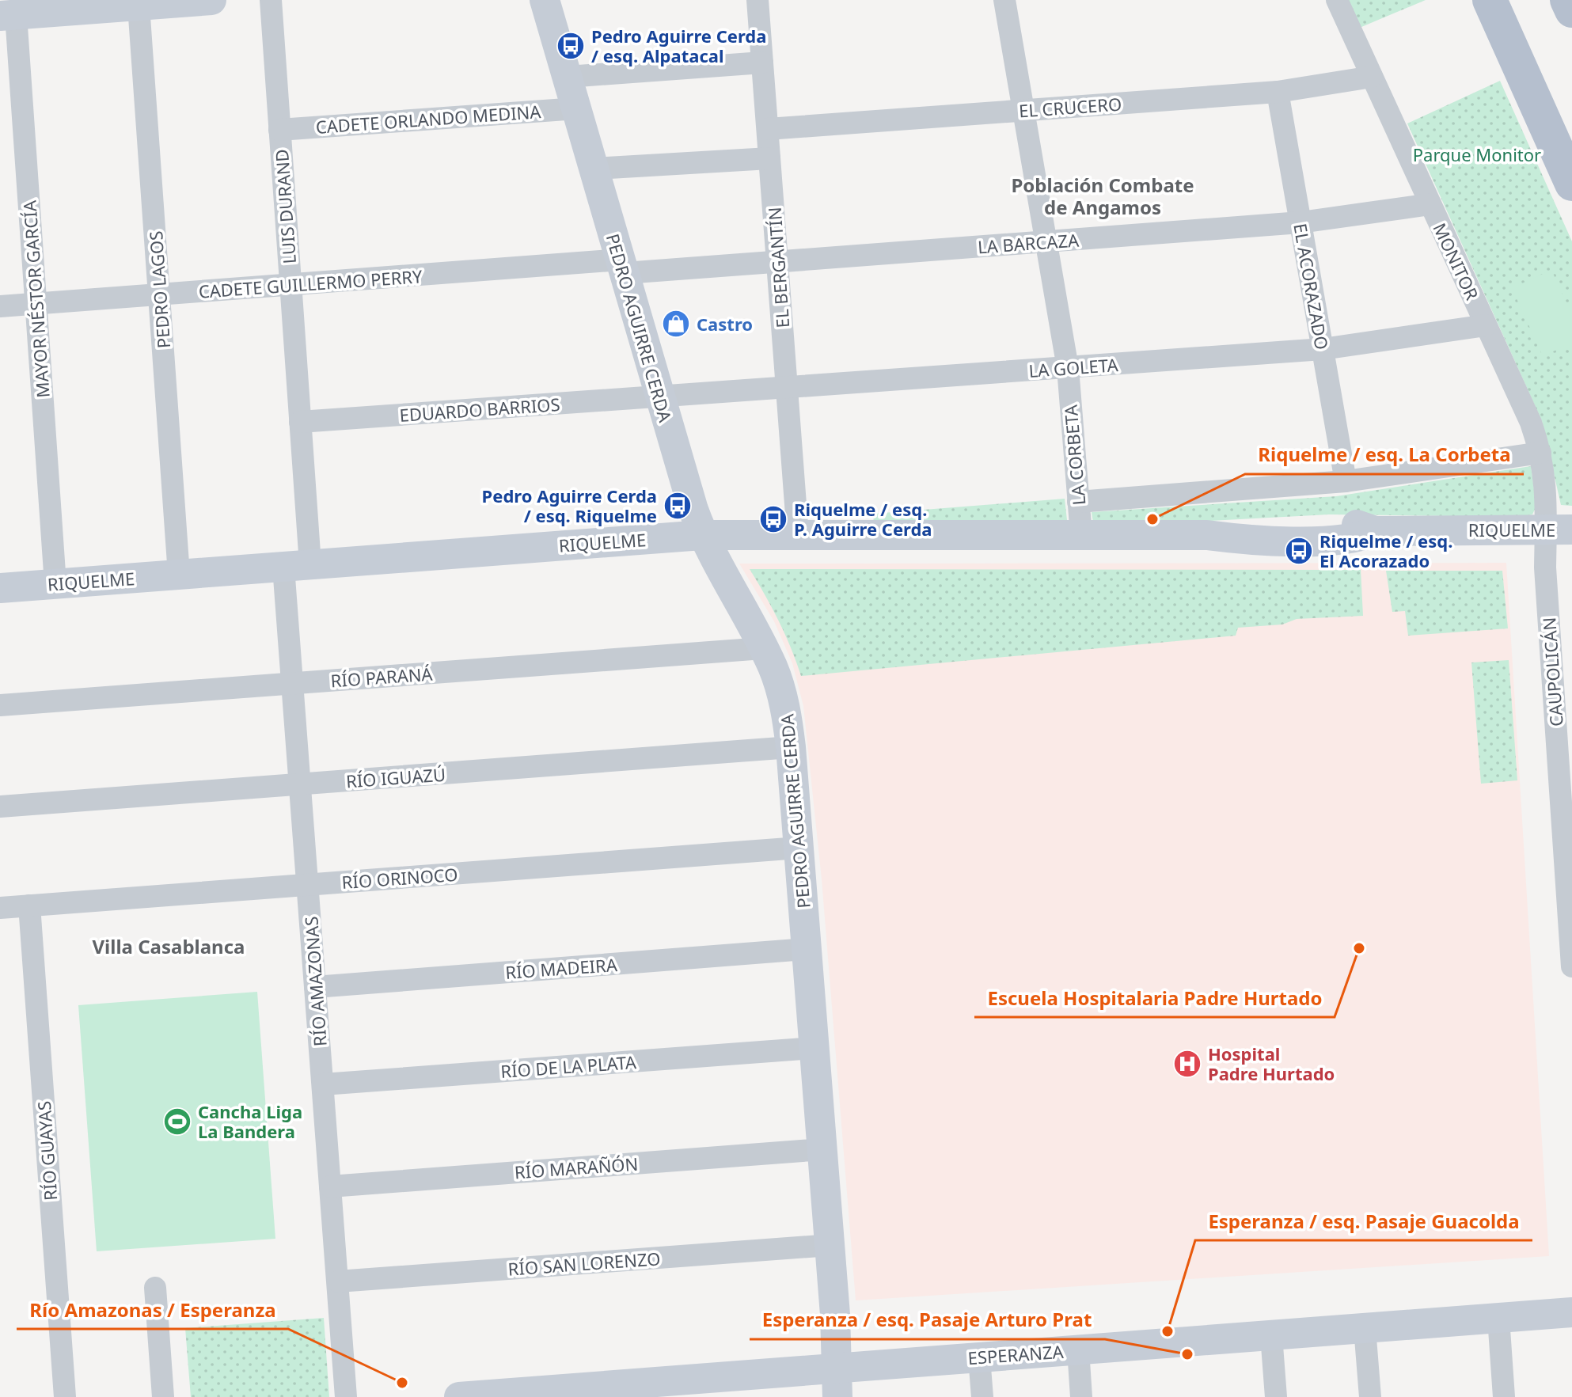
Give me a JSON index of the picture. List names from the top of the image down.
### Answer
{
  "streets": {
    "street": [
      "EL CRUCERO",
      "CADETE ORLANDO MEDINA",
      "LUIS DURAND",
      "LA BARCAZA",
      "MONITOR",
      "EL BERGANTÍN",
      "CADETE GUILLERMO PERRY",
      "EL ACORAZADO",
      "PEDRO LAGOS",
      "MAYOR NÉSTOR GARCÍA",
      "PEDRO AGUIRRE CERDA",
      "LA GOLETA",
      "EDUARDO BARRIOS",
      "LA CORBETA",
      "RIQUELME",
      "CAUPOLICÁN",
      "RÍO PARANÁ",
      "RÍO IGUAZÚ",
      "RÍO ORINOCO",
      "RÍO MADEIRA",
      "RÍO AMAZONAS",
      "RÍO DE LA PLATA",
      "RÍO GUAYAS",
      "RÍO MARAÑÓN",
      "RÍO SAN LORENZO",
      "ESPERANZA"
    ]
  },
  "crossings": [
    ["EL CRUCERO", "MONITOR"],
    ["EL CRUCERO", "EL BERGANTÍN"],
    ["EL CRUCERO", "EL ACORAZADO"],
    ["EL CRUCERO", "LA CORBETA"],
    ["CADETE ORLANDO MEDINA", "LUIS DURAND"],
    ["CADETE ORLANDO MEDINA", "PEDRO AGUIRRE CERDA"],
    ["LUIS DURAND", "CADETE GUILLERMO PERRY"],
    ["LUIS DURAND", "EDUARDO BARRIOS"],
    ["LUIS DURAND", "RIQUELME"],
    ["LUIS DURAND", "RÍO AMAZONAS"],
    ["LA BARCAZA", "MONITOR"],
    ["LA BARCAZA", "EL BERGANTÍN"],
    ["LA BARCAZA", "CADETE GUILLERMO PERRY"],
    ["LA BARCAZA", "EL ACORAZADO"],
    ["LA BARCAZA", "PEDRO AGUIRRE CERDA"],
    ["LA BARCAZA", "LA CORBETA"],
    ["MONITOR", "LA GOLETA"],
    ["MONITOR", "RIQUELME"],
    ["MONITOR", "CAUPOLICÁN"],
    ["EL BERGANTÍN", "LA GOLETA"],
    ["EL BERGANTÍN", "RIQUELME"],
    ["CADETE GUILLERMO PERRY", "PEDRO LAGOS"],
    ["CADETE GUILLERMO PERRY", "MAYOR NÉSTOR GARCÍA"],
    ["CADETE GUILLERMO PERRY", "PEDRO AGUIRRE CERDA"],
    ["EL ACORAZADO", "LA GOLETA"],
    ["PEDRO LAGOS", "RIQUELME"],
    ["MAYOR NÉSTOR GARCÍA", "RIQUELME"],
    ["PEDRO AGUIRRE CERDA", "LA GOLETA"],
    ["PEDRO AGUIRRE CERDA", "EDUARDO BARRIOS"],
    ["PEDRO AGUIRRE CERDA", "RIQUELME"],
    ["PEDRO AGUIRRE CERDA", "RÍO PARANÁ"],
    ["PEDRO AGUIRRE CERDA", "RÍO IGUAZÚ"],
    ["PEDRO AGUIRRE CERDA", "RÍO ORINOCO"],
    ["PEDRO AGUIRRE CERDA", "RÍO MADEIRA"],
    ["PEDRO AGUIRRE CERDA", "RÍO DE LA PLATA"],
    ["PEDRO AGUIRRE CERDA", "RÍO MARAÑÓN"],
    ["PEDRO AGUIRRE CERDA", "RÍO SAN LORENZO"],
    ["PEDRO AGUIRRE CERDA", "ESPERANZA"],
    ["LA GOLETA", "EDUARDO BARRIOS"],
    ["LA GOLETA", "LA CORBETA"],
    ["LA CORBETA", "RIQUELME"],
    ["RIQUELME", "CAUPOLICÁN"],
    ["RIQUELME", "RÍO AMAZONAS"],
    ["RÍO PARANÁ", "RÍO AMAZONAS"],
    ["RÍO IGUAZÚ", "RÍO AMAZONAS"],
    ["RÍO ORINOCO", "RÍO AMAZONAS"],
    ["RÍO ORINOCO", "RÍO GUAYAS"],
    ["RÍO MADEIRA", "RÍO AMAZONAS"],
    ["RÍO AMAZONAS", "RÍO DE LA PLATA"],
    ["RÍO AMAZONAS", "RÍO MARAÑÓN"],
    ["RÍO AMAZONAS", "RÍO SAN LORENZO"]
  ],
  "districts": ["Población Combate de Angamos", "Villa Casablanca"],
  "parks": ["Parque Monitor"],
  "places": {
    "bus stop": [
      "Pedro Aguirre Cerda / esq. Alpatacal",
      "Pedro Aguirre Cerda / esq. Riquelme",
      "Riquelme / esq. P. Aguirre Cerda",
      "Riquelme / esq. El Acorazado"
    ],
    "shop": ["Castro"],
    "other": [
      "Riquelme / esq. La Corbeta",
      "Escuela Hospitalaria Padre Hurtado",
      "Esperanza / esq. Pasaje Guacolda",
      "Esperanza / esq. Pasaje Arturo Prat",
      "Río Amazonas / Esperanza"
    ],
    "hospital": ["Hospital Padre Hurtado"],
    "sports": ["Cancha Liga La Bandera"]
  }
}
